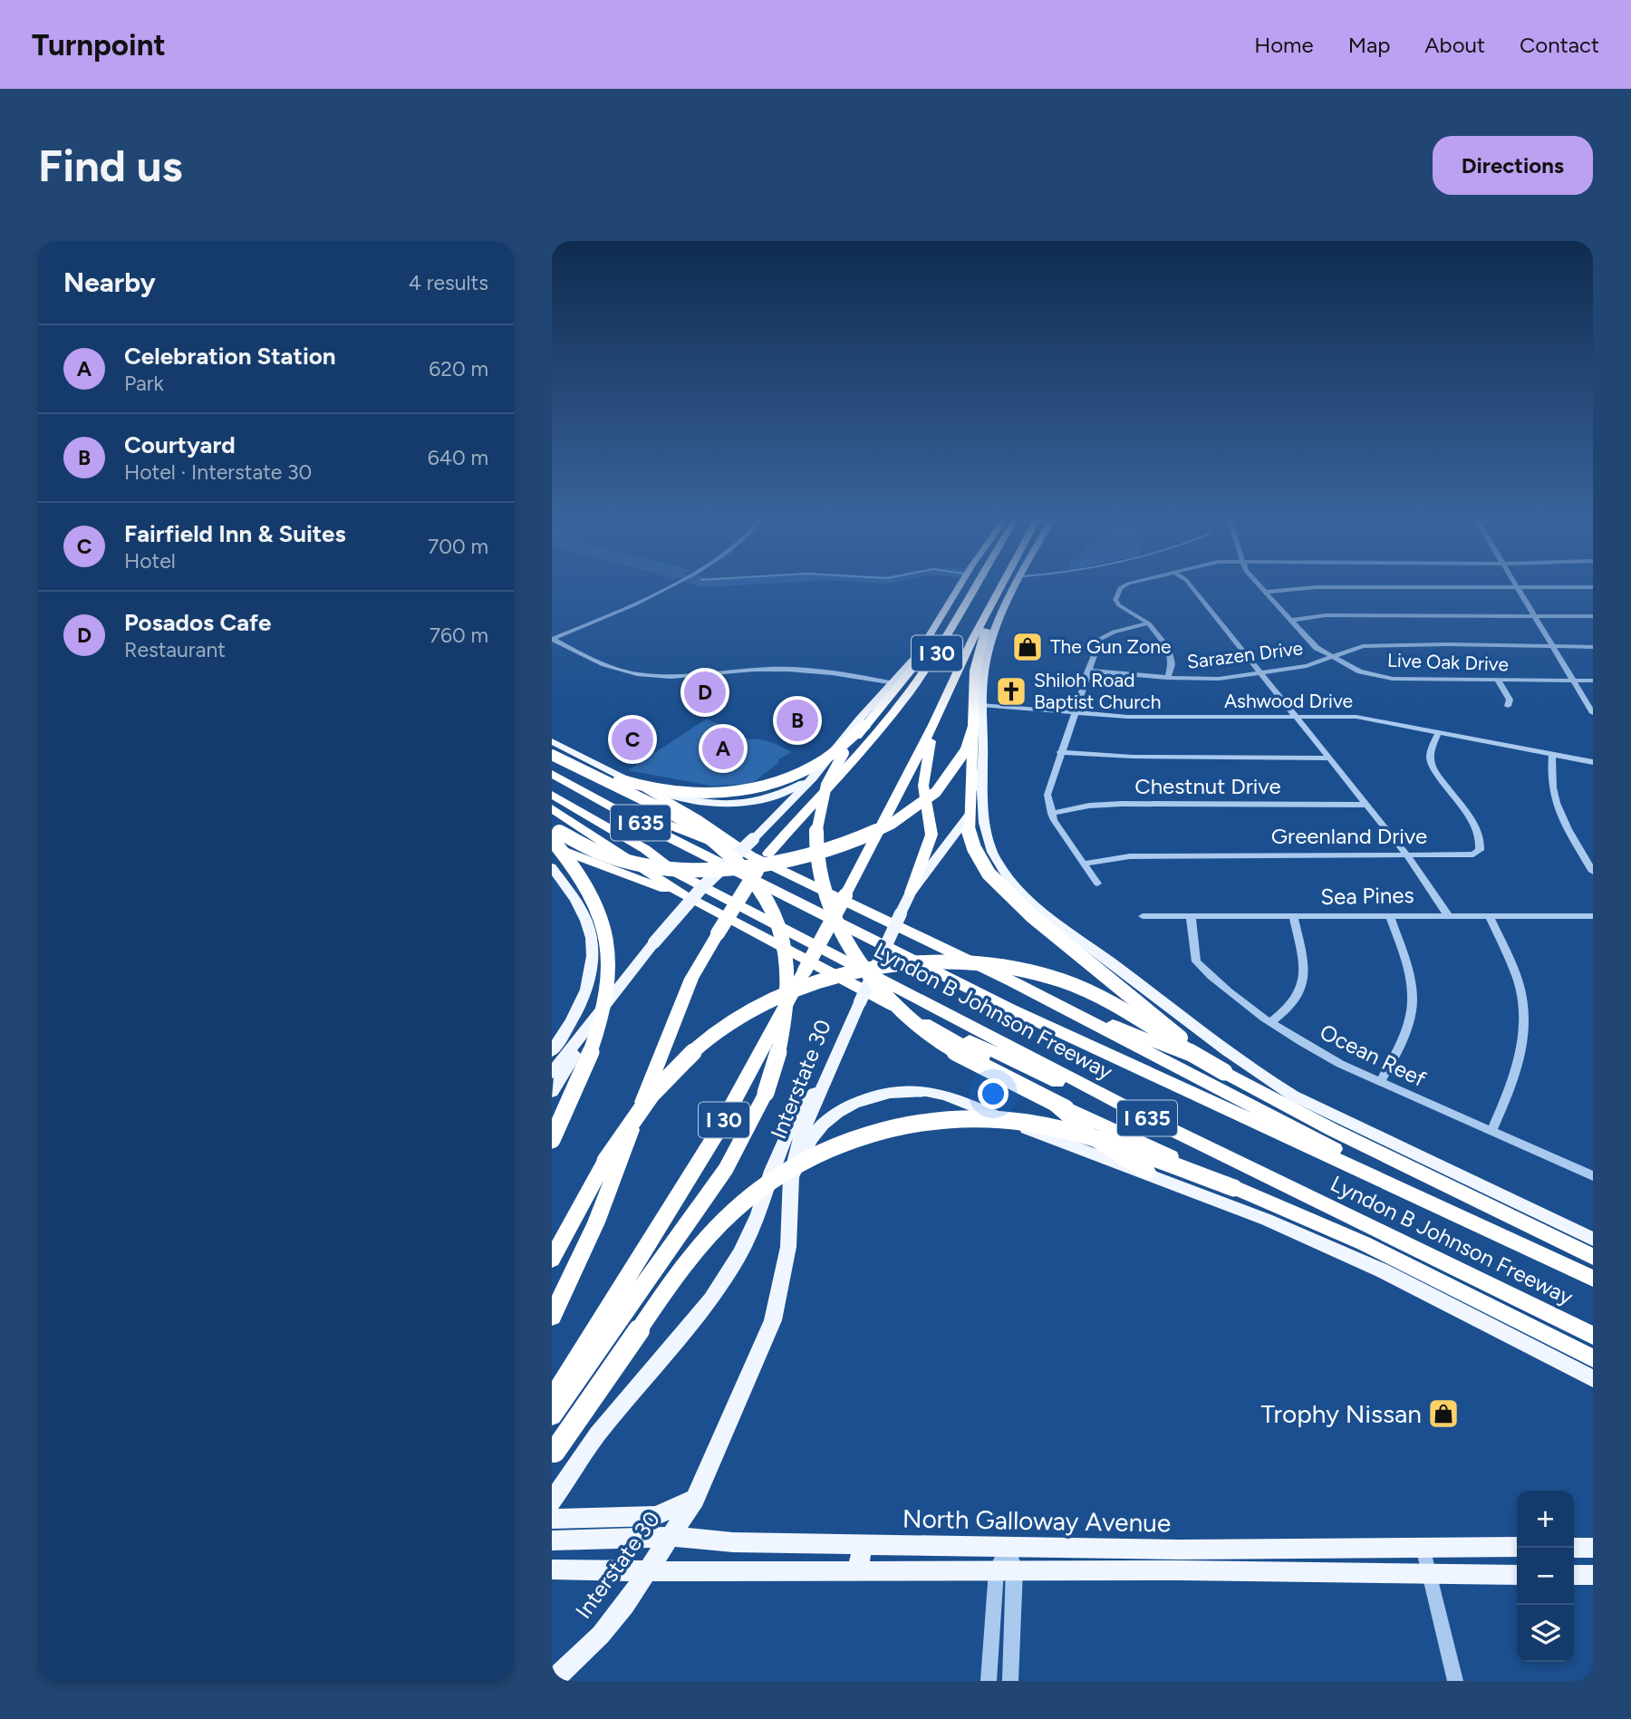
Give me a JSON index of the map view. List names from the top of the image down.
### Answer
{
  "streets": {
    "highway": ["I 30", "I 635", "Lyndon B Johnson Freeway"],
    "main road": ["Interstate 30", "North Galloway Avenue"],
    "street": [
      "Sarazen Drive",
      "Live Oak Drive",
      "Ashwood Drive",
      "Chestnut Drive",
      "Greenland Drive",
      "Sea Pines",
      "Ocean Reef"
    ]
  },
  "crossings": [
    ["Sarazen Drive", "Live Oak Drive"],
    ["Ashwood Drive", "Greenland Drive"],
    ["Ashwood Drive", "Interstate 30"],
    ["Sea Pines", "Ocean Reef"],
    ["Interstate 30", "North Galloway Avenue"]
  ],
  "places": {
    "shop": ["The Gun Zone", "Trophy Nissan"],
    "church": ["Shiloh Road Baptist Church"]
  },
  "page": {
    "header": "Turnpoint",
    "nav": [
      "Home",
      "Map",
      "About",
      "Contact"
    ],
    "buttons": "Directions",
    "title": "Find us",
    "heading": ["Nearby", "4 results"],
    "list": [
      {
        "mark": "A",
        "name": "Celebration Station",
        "note": "Park",
        "value": "620 m"
      },
      {
        "mark": "B",
        "name": "Courtyard",
        "note": "Hotel · Interstate 30",
        "value": "640 m"
      },
      {
        "mark": "C",
        "name": "Fairfield Inn & Suites",
        "note": "Hotel",
        "value": "700 m"
      },
      {
        "mark": "D",
        "name": "Posados Cafe",
        "note": "Restaurant",
        "value": "760 m"
      }
    ],
    "pins": [
      "D",
      "B",
      "C",
      "A"
    ],
    "map_buttons": ["+", "−"]
  }
}
